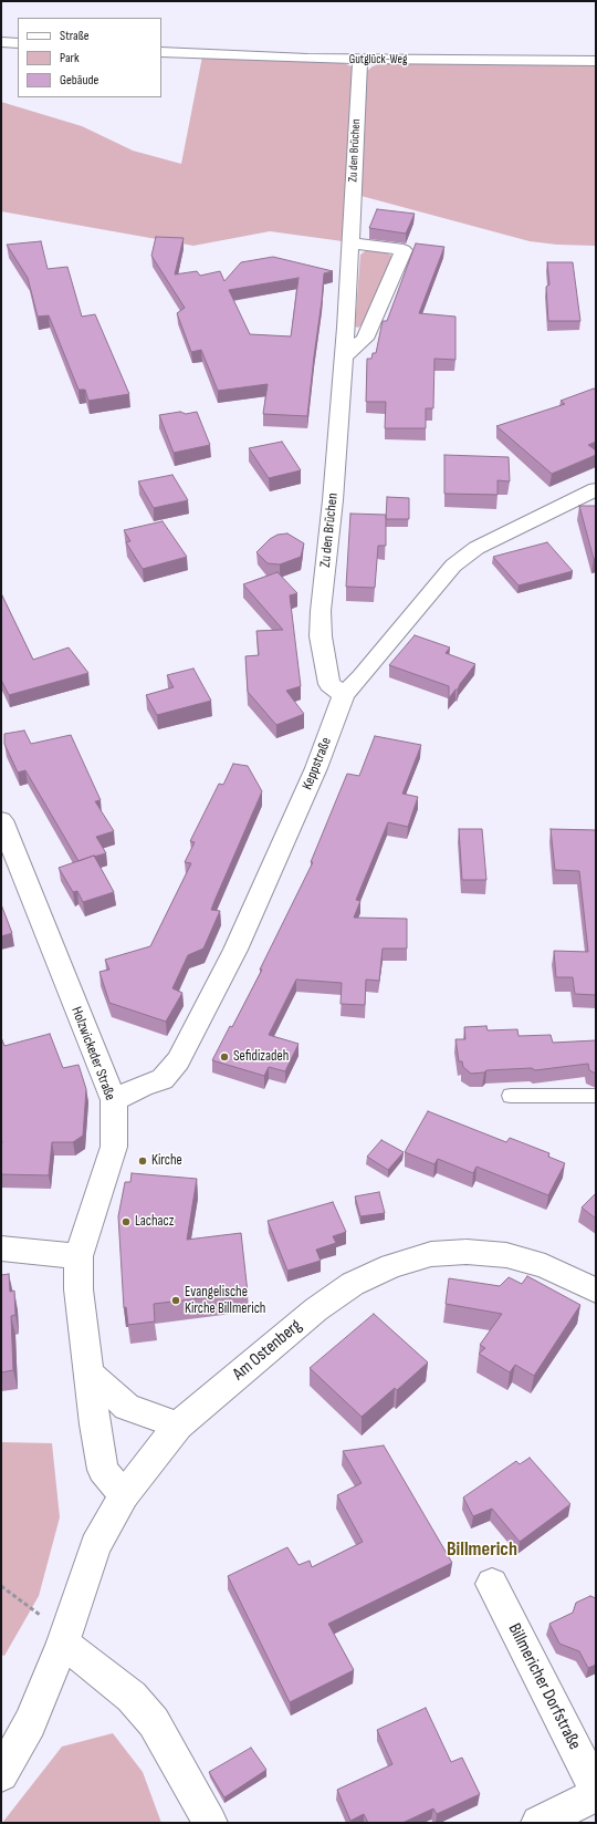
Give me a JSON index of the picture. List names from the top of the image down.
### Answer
{
  "streets": {
    "street": [
      "Gutglück-Weg",
      "Zu den Brüchen",
      "Keppstraße",
      "Holzwickeder Straße",
      "Am Ostenberg",
      "Billmericher Dorfstraße"
    ]
  },
  "crossings": [
    ["Gutglück-Weg", "Zu den Brüchen"],
    ["Zu den Brüchen", "Keppstraße"],
    ["Keppstraße", "Holzwickeder Straße"],
    ["Holzwickeder Straße", "Am Ostenberg"]
  ],
  "districts": ["Billmerich"],
  "places": [
    "Sefidizadeh",
    "Kirche",
    "Lachacz",
    "Evangelische Kirche Billmerich"
  ],
  "legend": ["Straße", "Park", "Gebäude"]
}
